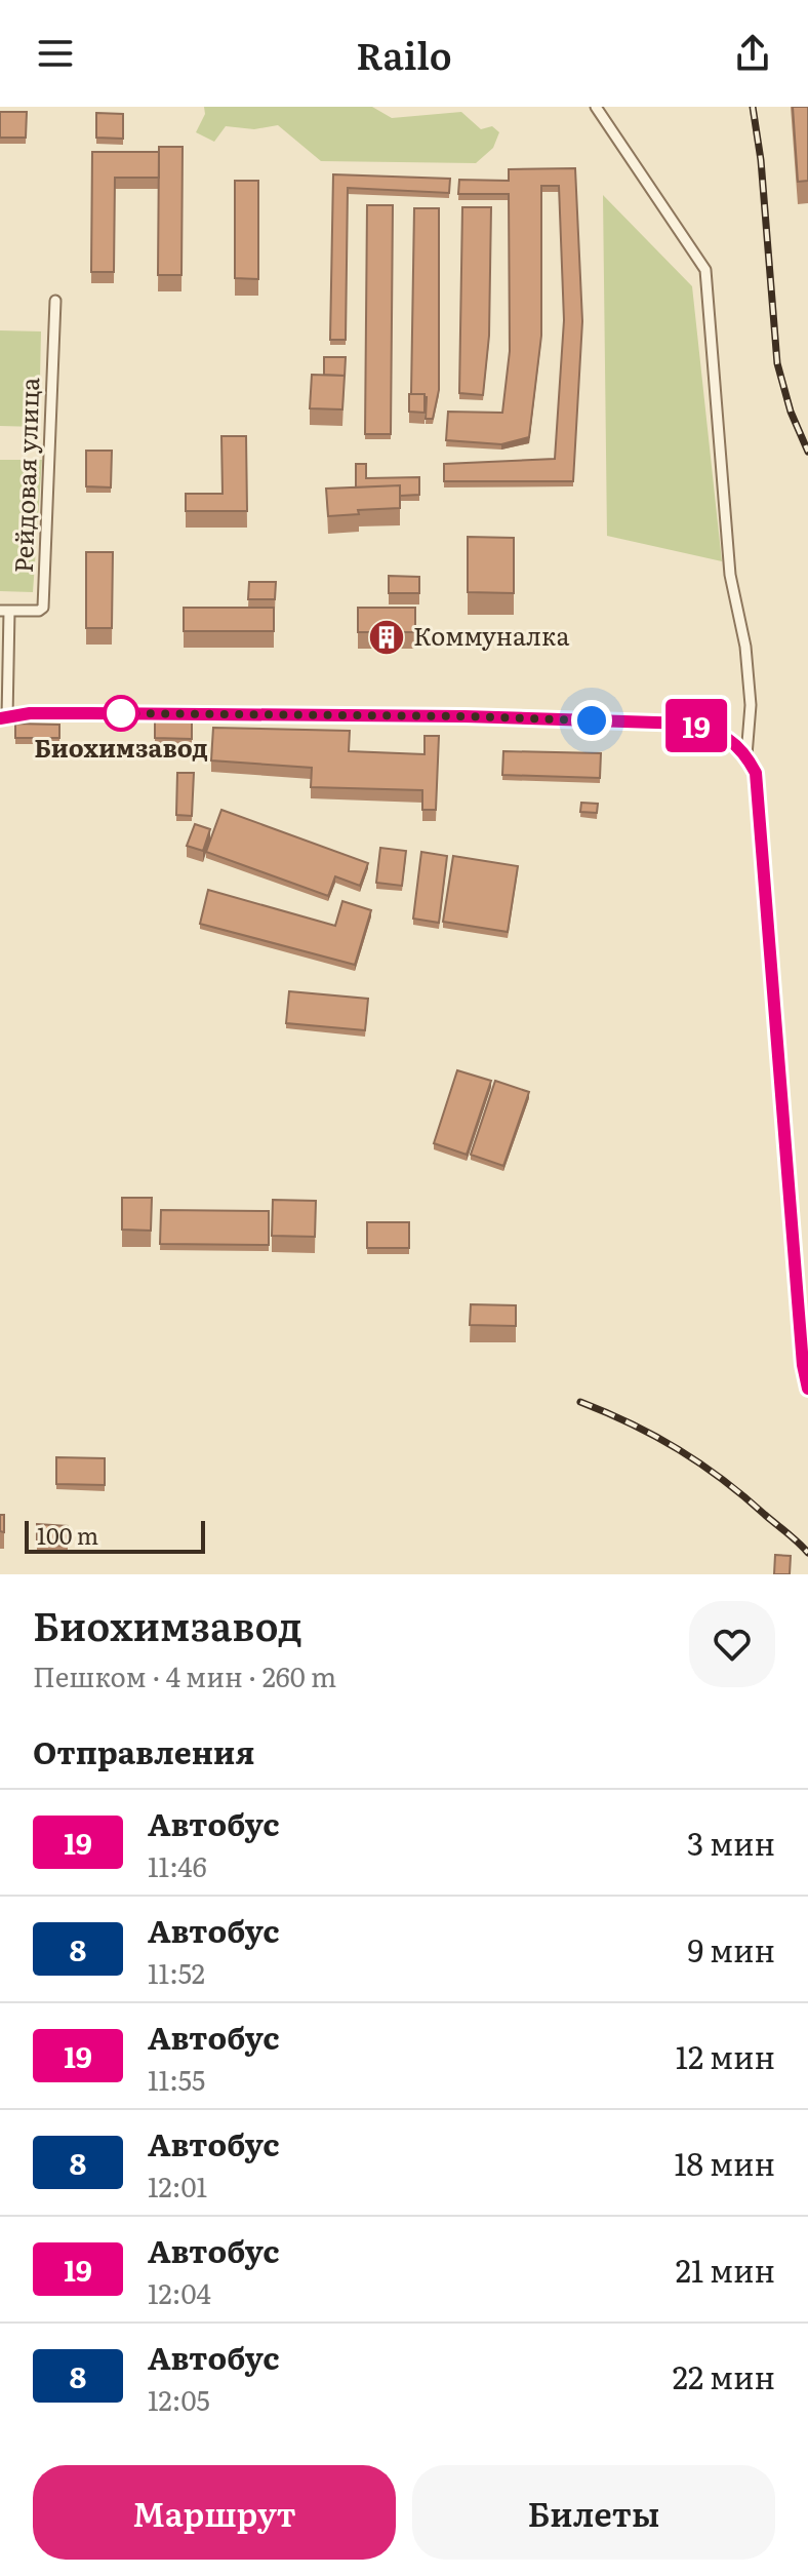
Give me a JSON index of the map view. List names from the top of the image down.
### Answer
{
  "streets": {
    "street": ["Рейдовая улица"]
  },
  "places": {
    "building": ["Коммуналка"],
    "other": ["Биохимзавод"]
  },
  "lines": ["bus line 19"],
  "scale_bar": "100 m",
  "page": {
    "header": "Railo",
    "on_map": "19",
    "scale": "100 m",
    "heading": [
      ["Биохимзавод", "Пешком · 4 мин · 260 m"],
      "Отправления"
    ],
    "list": [
      {
        "mark": "19",
        "name": "Автобус",
        "note": "11:46",
        "value": "3 мин"
      },
      {
        "mark": "8",
        "name": "Автобус",
        "note": "11:52",
        "value": "9 мин"
      },
      {
        "mark": "19",
        "name": "Автобус",
        "note": "11:55",
        "value": "12 мин"
      },
      {
        "mark": "8",
        "name": "Автобус",
        "note": "12:01",
        "value": "18 мин"
      },
      {
        "mark": "19",
        "name": "Автобус",
        "note": "12:04",
        "value": "21 мин"
      },
      {
        "mark": "8",
        "name": "Автобус",
        "note": "12:05",
        "value": "22 мин"
      }
    ],
    "buttons": ["Маршрут", "Билеты"]
  }
}
